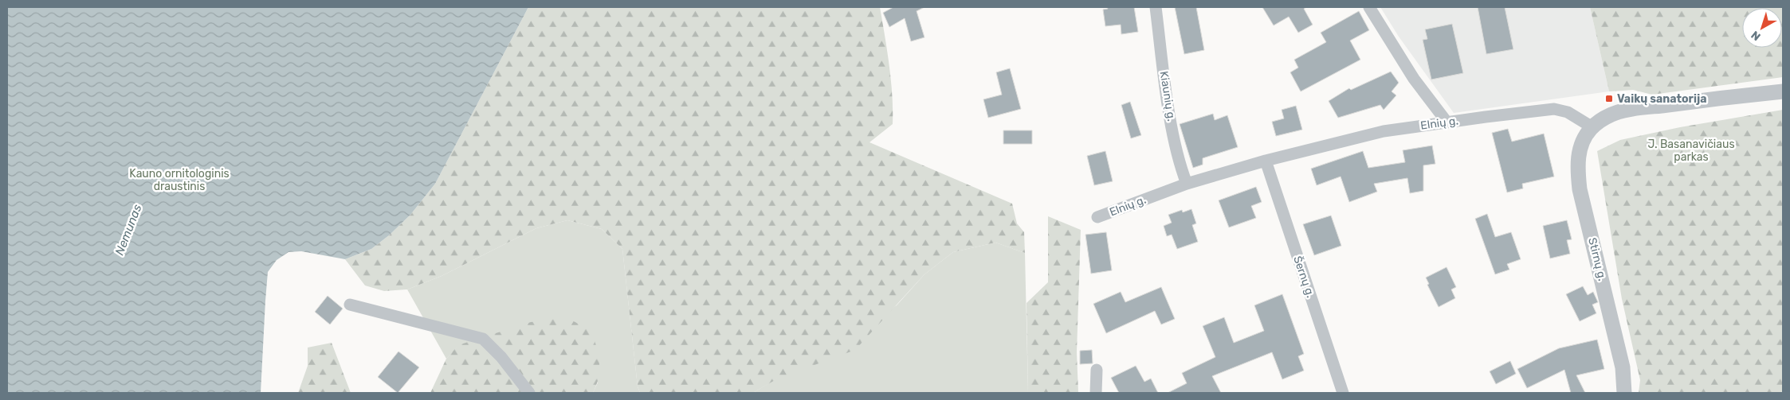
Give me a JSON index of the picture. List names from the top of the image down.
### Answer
{
  "streets": {
    "street": [
      "Kiaunių g.",
      "Elnių g.",
      "Stirnų g.",
      "Šernų g."
    ]
  },
  "crossings": [
    ["Kiaunių g.", "Elnių g."],
    ["Elnių g.", "Stirnų g."],
    ["Elnių g.", "Šernų g."]
  ],
  "water": ["Nemunas"],
  "parks": ["J. Basanavičiaus parkas", "Kauno ornitologinis draustinis"],
  "places": {
    "transit": ["Vaikų sanatorija"]
  },
  "north": "bottom left"
}
